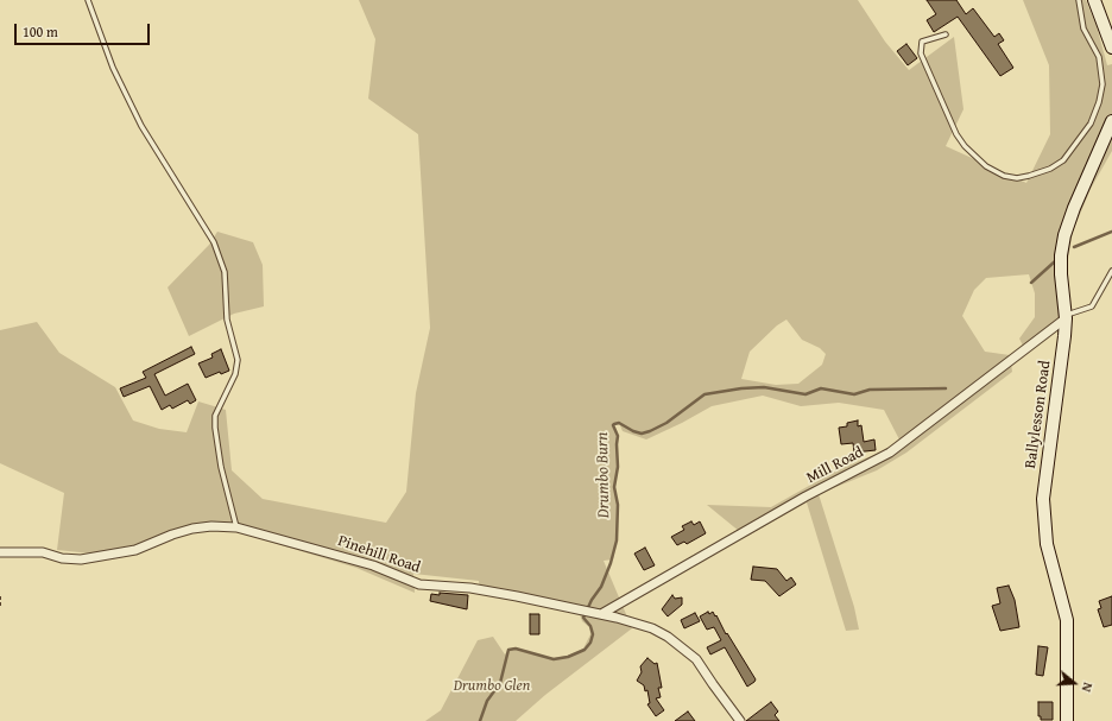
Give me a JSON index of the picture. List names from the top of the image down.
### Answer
{
  "streets": {
    "main road": ["Ballylesson Road"],
    "street": ["Mill Road", "Pinehill Road"]
  },
  "crossings": [
    ["Ballylesson Road", "Mill Road"],
    ["Mill Road", "Pinehill Road"]
  ],
  "water": ["Drumbo Burn"],
  "parks": ["Drumbo Glen"],
  "scale_bar": "100 m",
  "north": "right"
}
